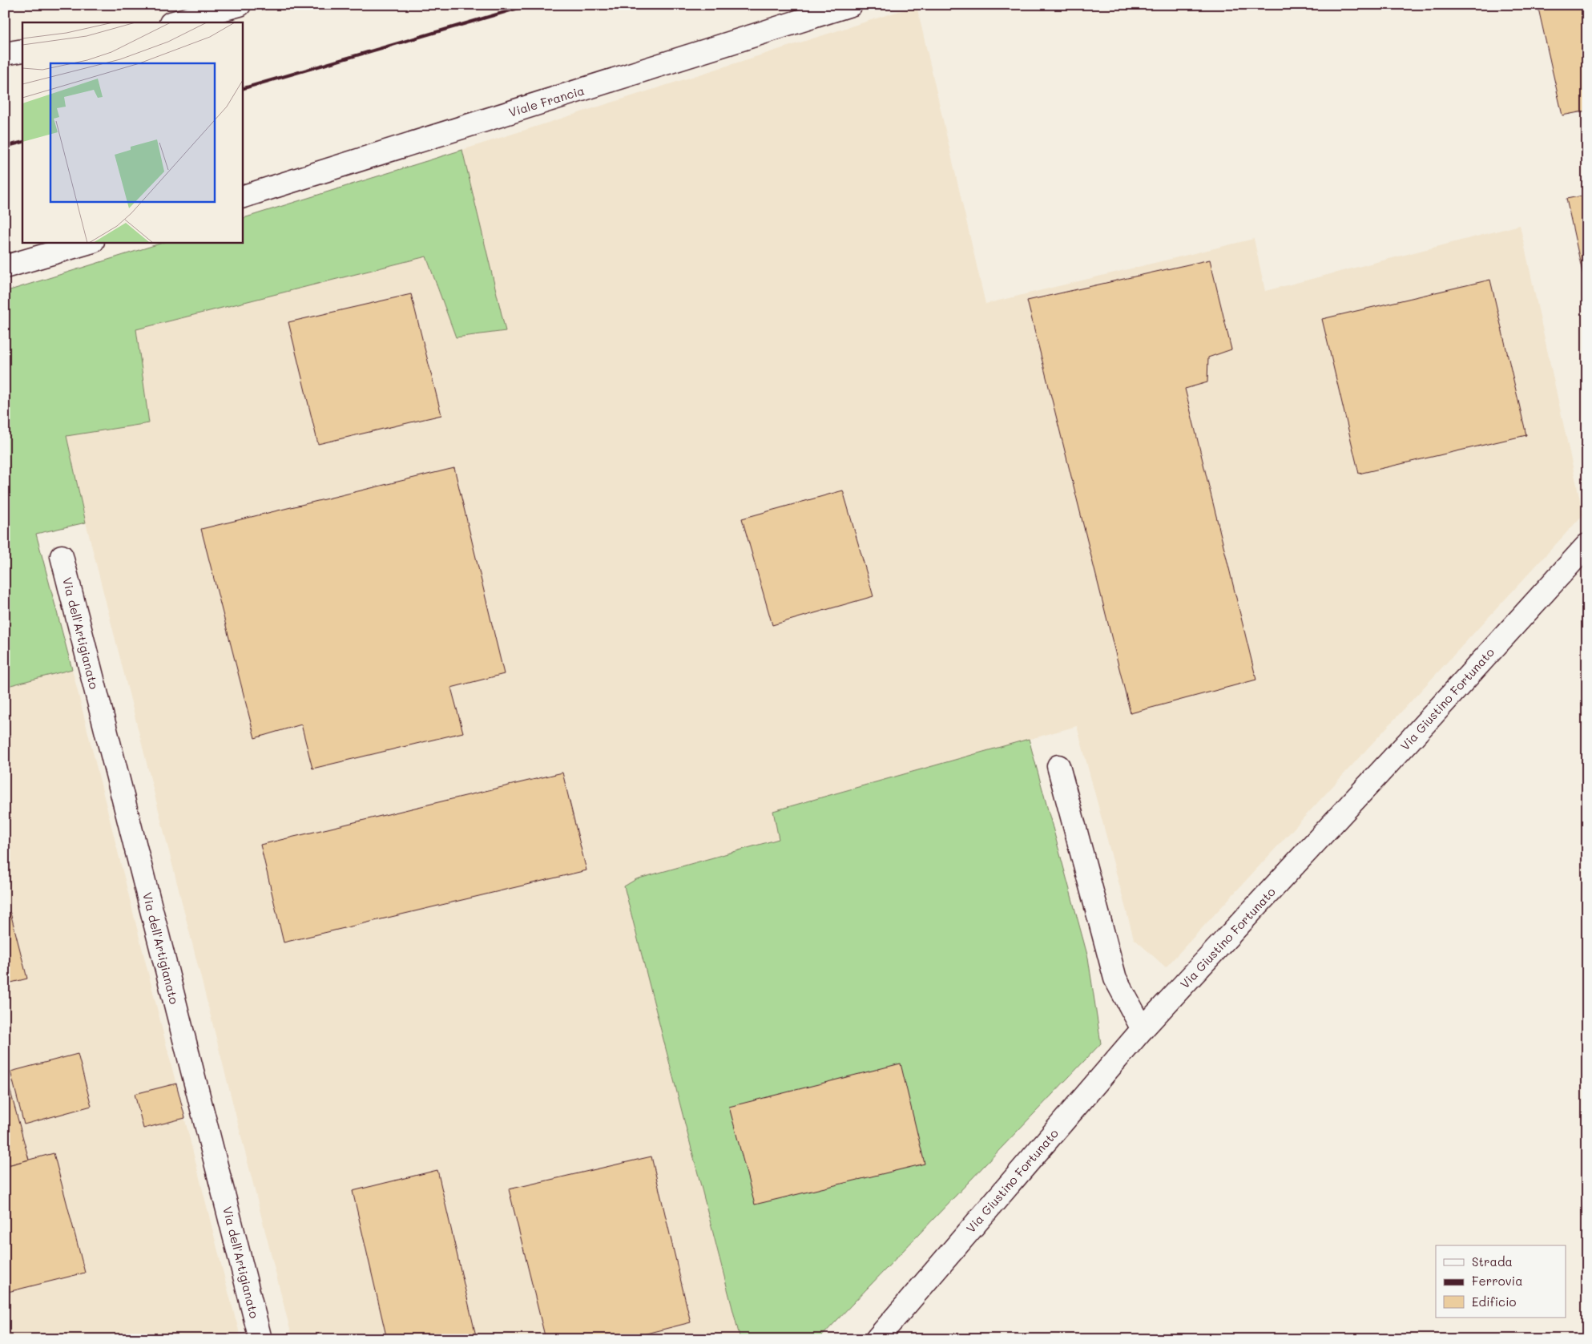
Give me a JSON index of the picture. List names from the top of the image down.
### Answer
{
  "streets": {
    "street": ["Viale Francia", "Via dell'Artigianato", "Via Giustino Fortunato"]
  },
  "legend": ["Strada", "Ferrovia", "Edificio"]
}
